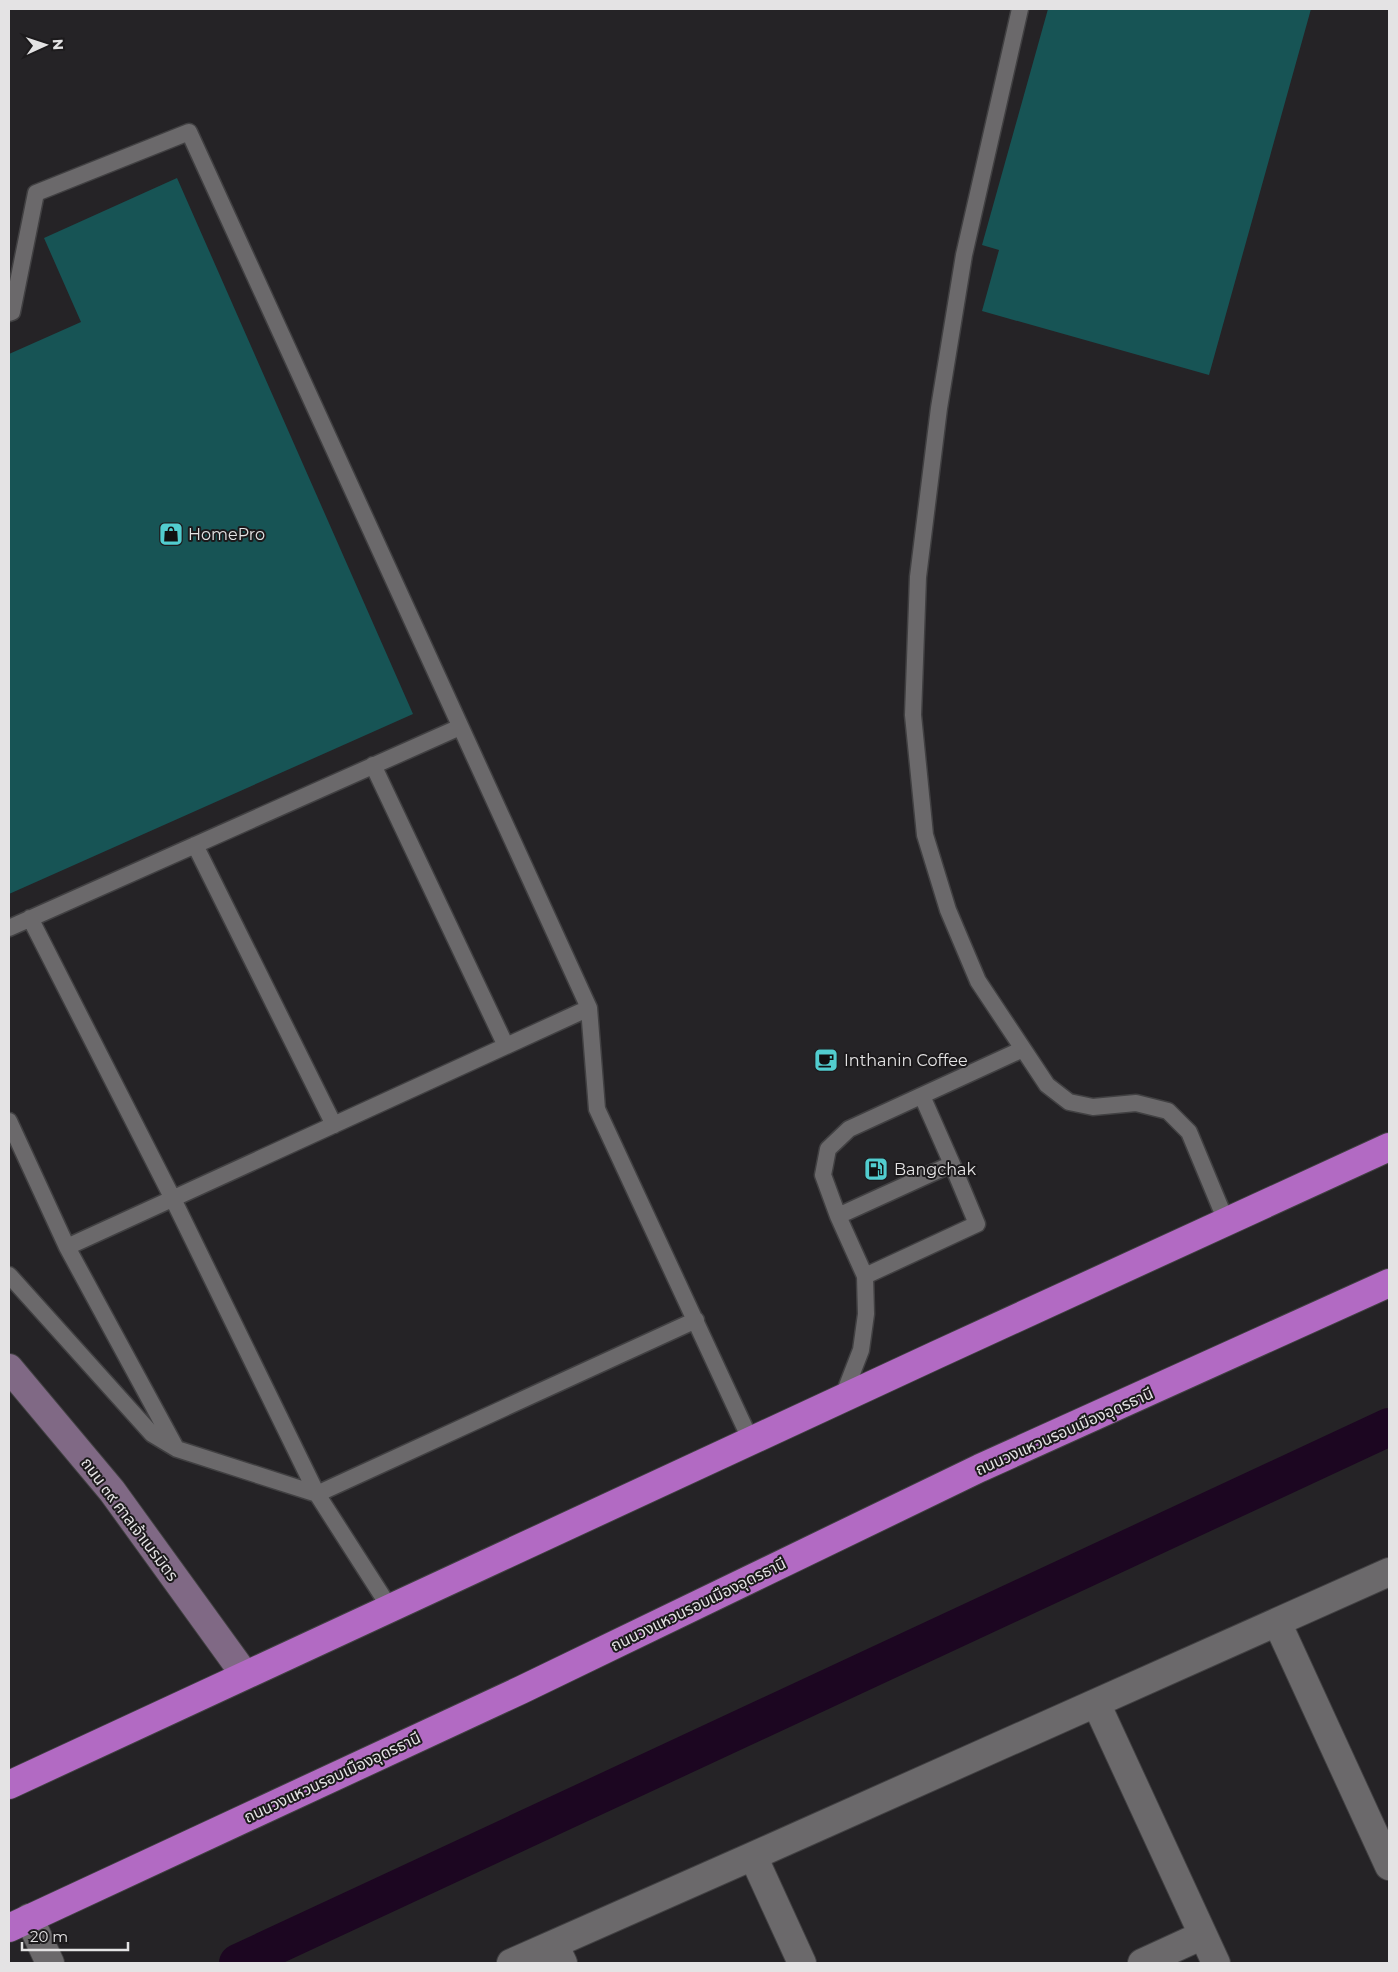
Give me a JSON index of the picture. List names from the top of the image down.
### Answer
{
  "streets": {
    "highway": ["ถนนวงแหวนรอบเมืองอุดรธานี"],
    "main road": ["ถนน ๓๙ ศาลเจ้าเนรมิตร"]
  },
  "places": {
    "shop": ["HomePro"],
    "cafe": ["Inthanin Coffee"],
    "fuel station": ["Bangchak"]
  },
  "scale_bar": "20 m",
  "north": "right"
}
